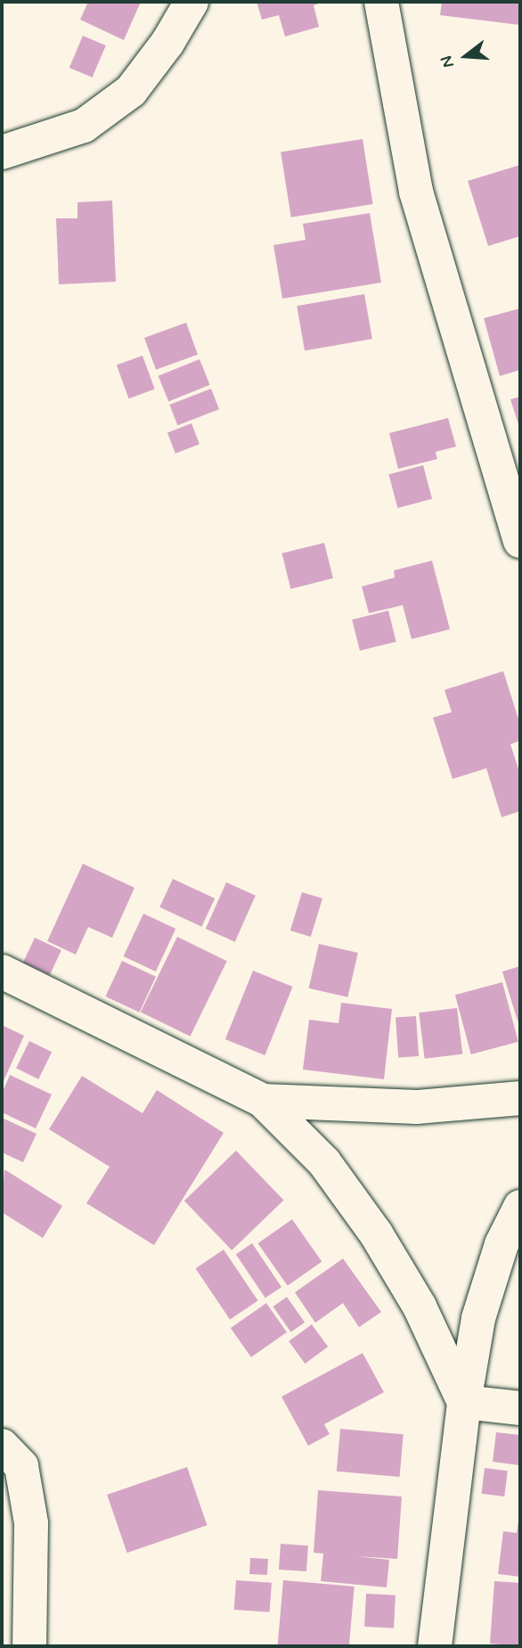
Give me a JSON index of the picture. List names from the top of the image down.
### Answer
{
  "north": "left"
}
